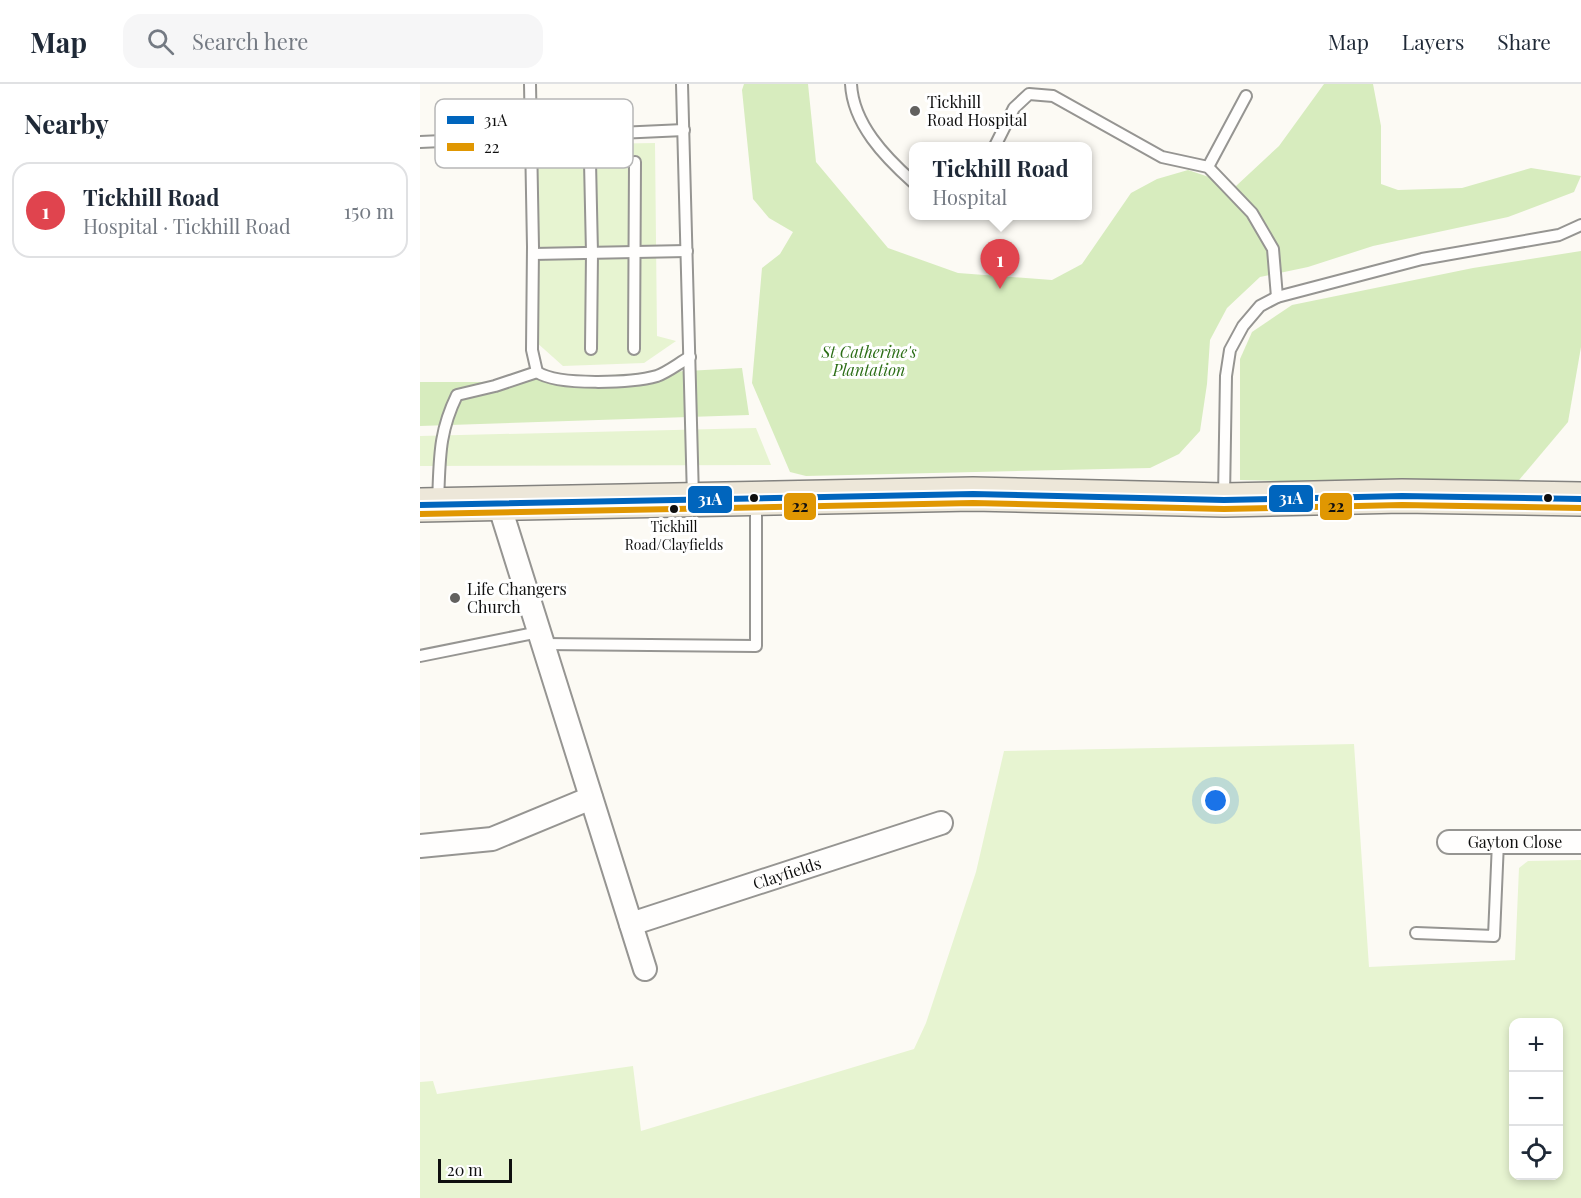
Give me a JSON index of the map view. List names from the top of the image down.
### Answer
{
  "streets": {
    "street": ["Gayton Close", "Clayfields"]
  },
  "parks": ["St Catherine's Plantation"],
  "places": ["Tickhill Road Hospital", "Tickhill Road/Clayfields", "Life Changers Church"],
  "lines": ["transit line 31A", "transit line 22"],
  "legend": ["31A", "22"],
  "scale_bar": "20 m",
  "page": {
    "header": "Map",
    "search": "Search here",
    "nav": ["Map", "Layers", "Share"],
    "heading": "Nearby",
    "popup": ["Tickhill Road", "Hospital"],
    "list": [
      {
        "mark": "1",
        "name": "Tickhill Road",
        "note": "Hospital · Tickhill Road",
        "value": "150 m"
      }
    ],
    "pins": "1",
    "map_buttons": ["+", "−"],
    "scale": "20 m"
  }
}
